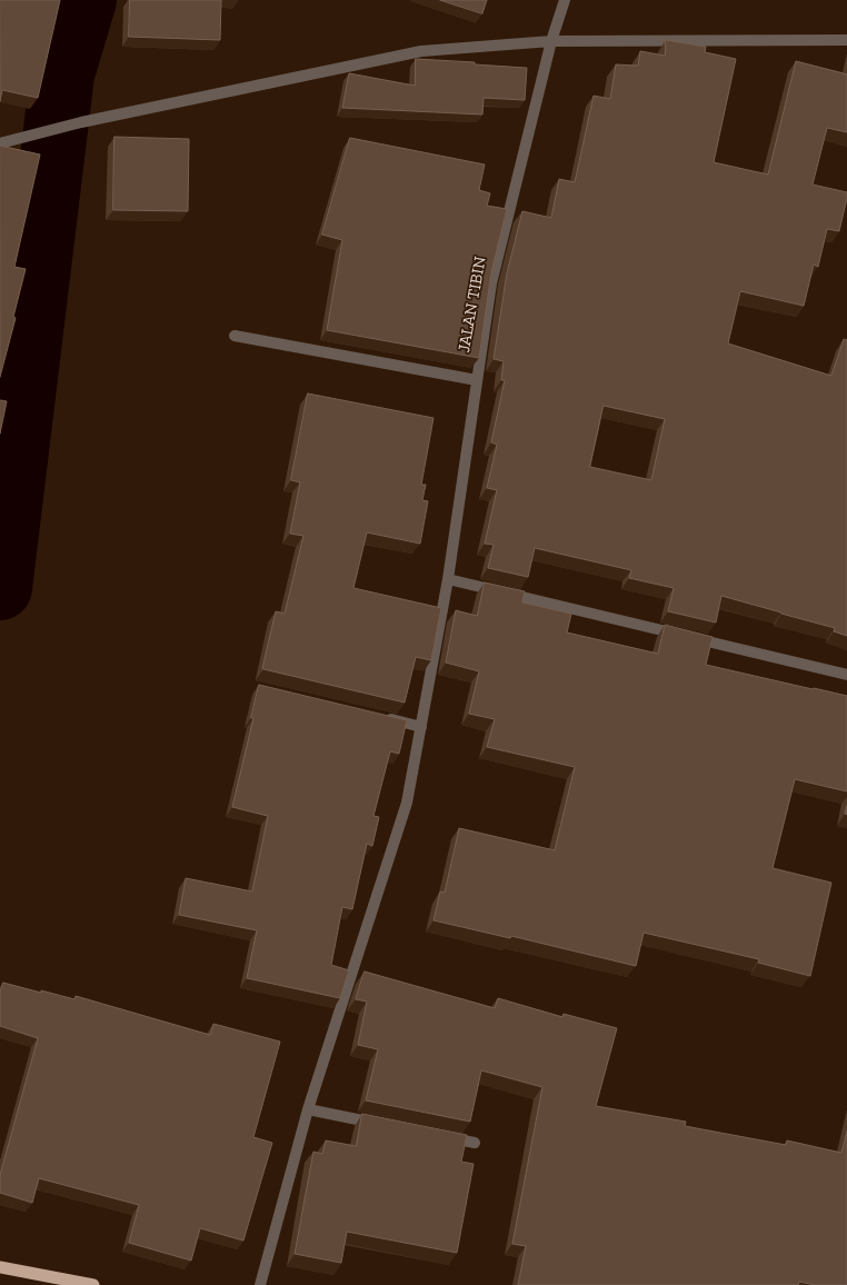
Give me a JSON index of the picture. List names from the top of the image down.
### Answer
{
  "streets": {
    "street": ["JALAN TIBIN"]
  }
}
